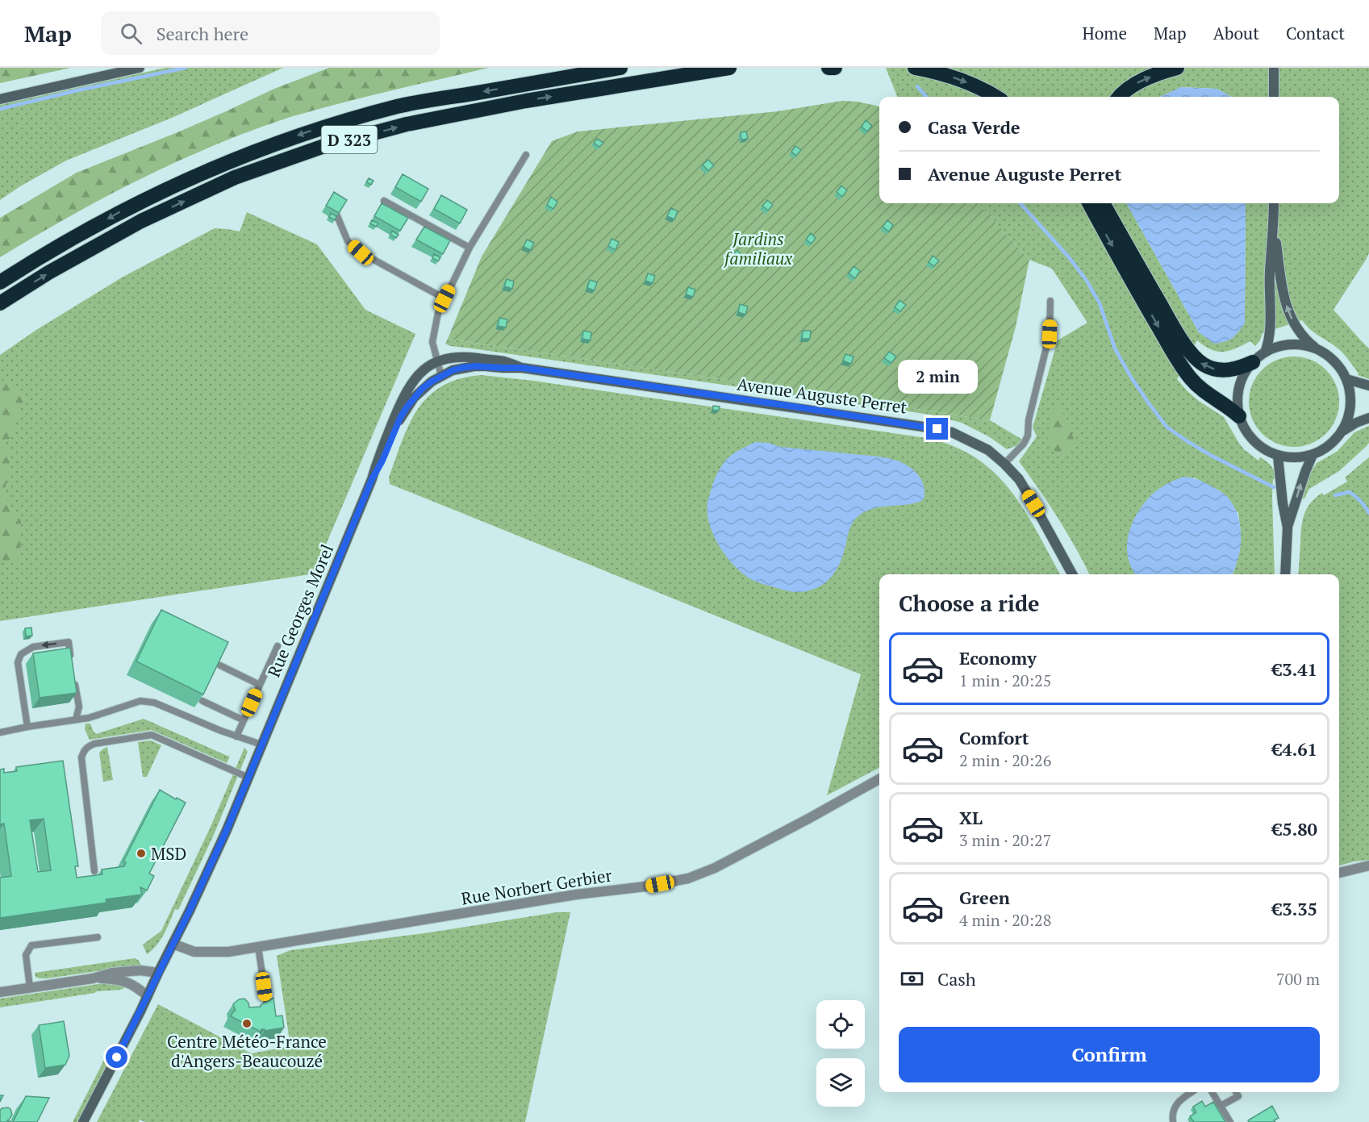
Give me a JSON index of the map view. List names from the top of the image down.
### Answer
{
  "streets": {
    "highway": ["D 323"],
    "street": ["Avenue Auguste Perret", "Rue Georges Morel", "Rue Norbert Gerbier"]
  },
  "crossings": [
    ["Avenue Auguste Perret", "Rue Georges Morel"],
    ["Rue Georges Morel", "Rue Norbert Gerbier"]
  ],
  "parks": ["Jardins familiaux"],
  "places": ["MSD", "Centre Météo-France d'Angers-Beaucouzé"],
  "page": {
    "header": "Map",
    "search": "Search here",
    "nav": [
      "Home",
      "Map",
      "About",
      "Contact"
    ],
    "banner": ["Casa Verde", "Avenue Auguste Perret"],
    "bubble": "2 min",
    "heading": "Choose a ride",
    "list": [
      {
        "name": "Economy",
        "note": "1 min · 20:25",
        "value": "€3.41"
      },
      {
        "name": "Comfort",
        "note": "2 min · 20:26",
        "value": "€4.61"
      },
      {
        "name": "XL",
        "note": "3 min · 20:27",
        "value": "€5.80"
      },
      {
        "name": "Green",
        "note": "4 min · 20:28",
        "value": "€3.35"
      }
    ],
    "pay": ["Cash", "700 m"],
    "buttons": "Confirm"
  }
}
